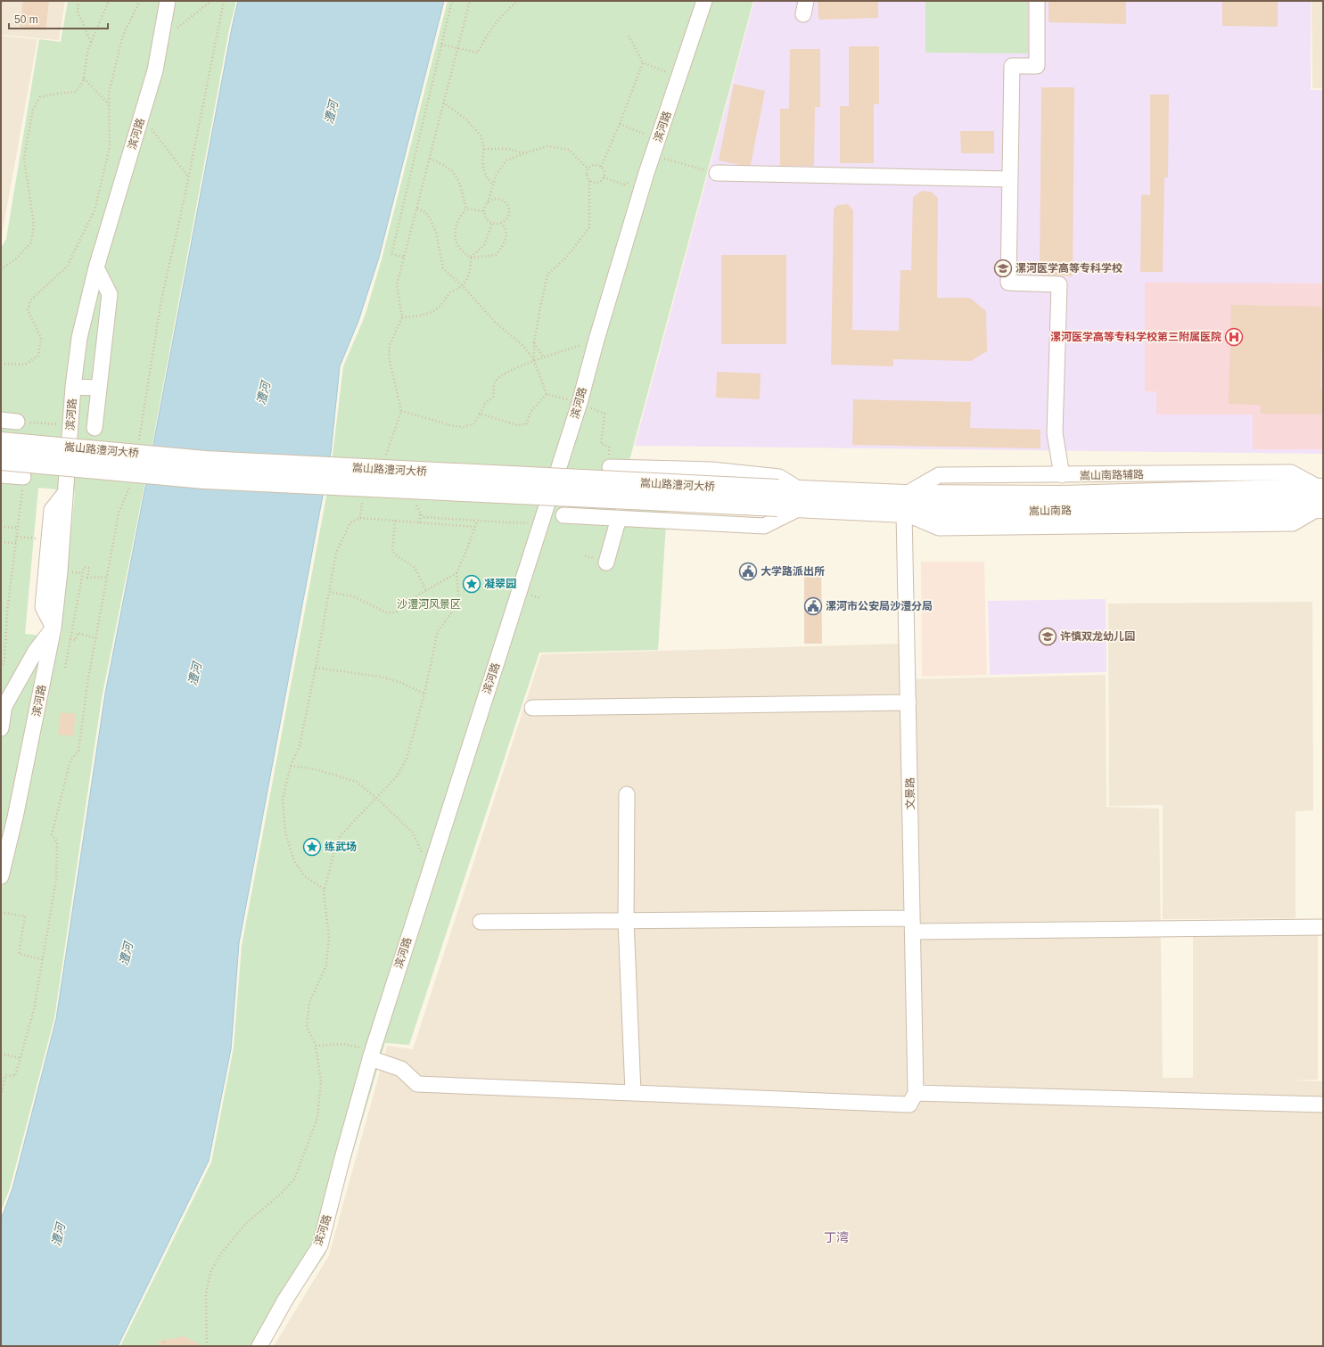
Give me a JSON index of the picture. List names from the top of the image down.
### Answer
{
  "streets": {
    "main road": ["嵩山路澧河大桥", "嵩山南路"],
    "street": ["滨河路", "嵩山南路辅路", "文景路"]
  },
  "crossings": [
    ["嵩山路澧河大桥", "嵩山南路"],
    ["嵩山南路辅路", "嵩山南路"],
    ["嵩山南路辅路", "文景路"],
    ["嵩山南路", "文景路"]
  ],
  "districts": ["丁湾"],
  "water": ["澧河"],
  "parks": ["沙澧河风景区"],
  "places": {
    "school or university": ["漯河医学高等专科学校", "许慎双龙幼儿园"],
    "hospital": ["漯河医学高等专科学校第三附属医院"],
    "public building": ["大学路派出所", "漯河市公安局沙澧分局"],
    "place": ["凝翠园", "练武场"]
  },
  "scale_bar": "50 m"
}
